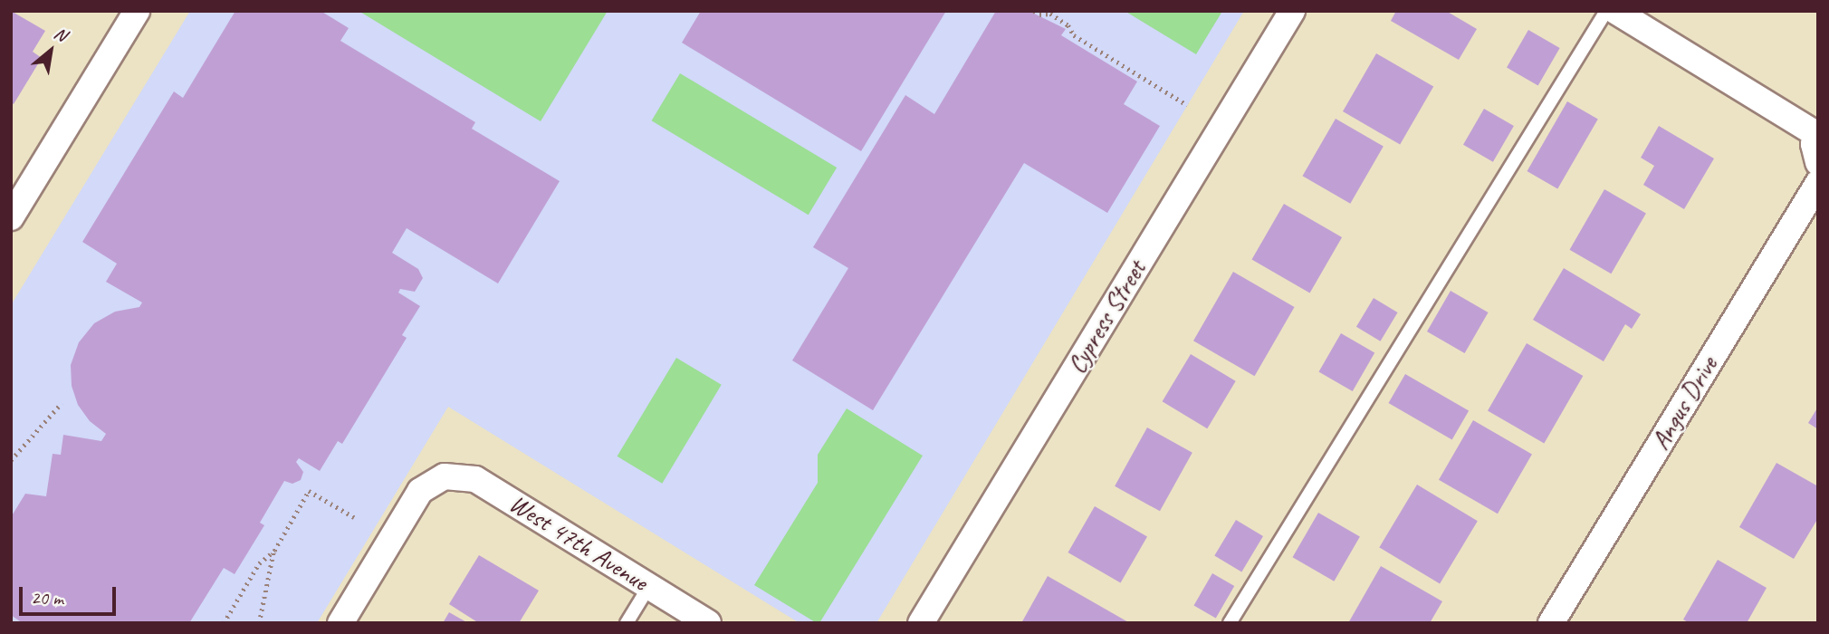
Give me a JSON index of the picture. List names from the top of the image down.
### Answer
{
  "streets": {
    "street": ["Cypress Street", "Angus Drive", "West 47th Avenue"]
  },
  "scale_bar": "20 m",
  "north": "top right"
}
